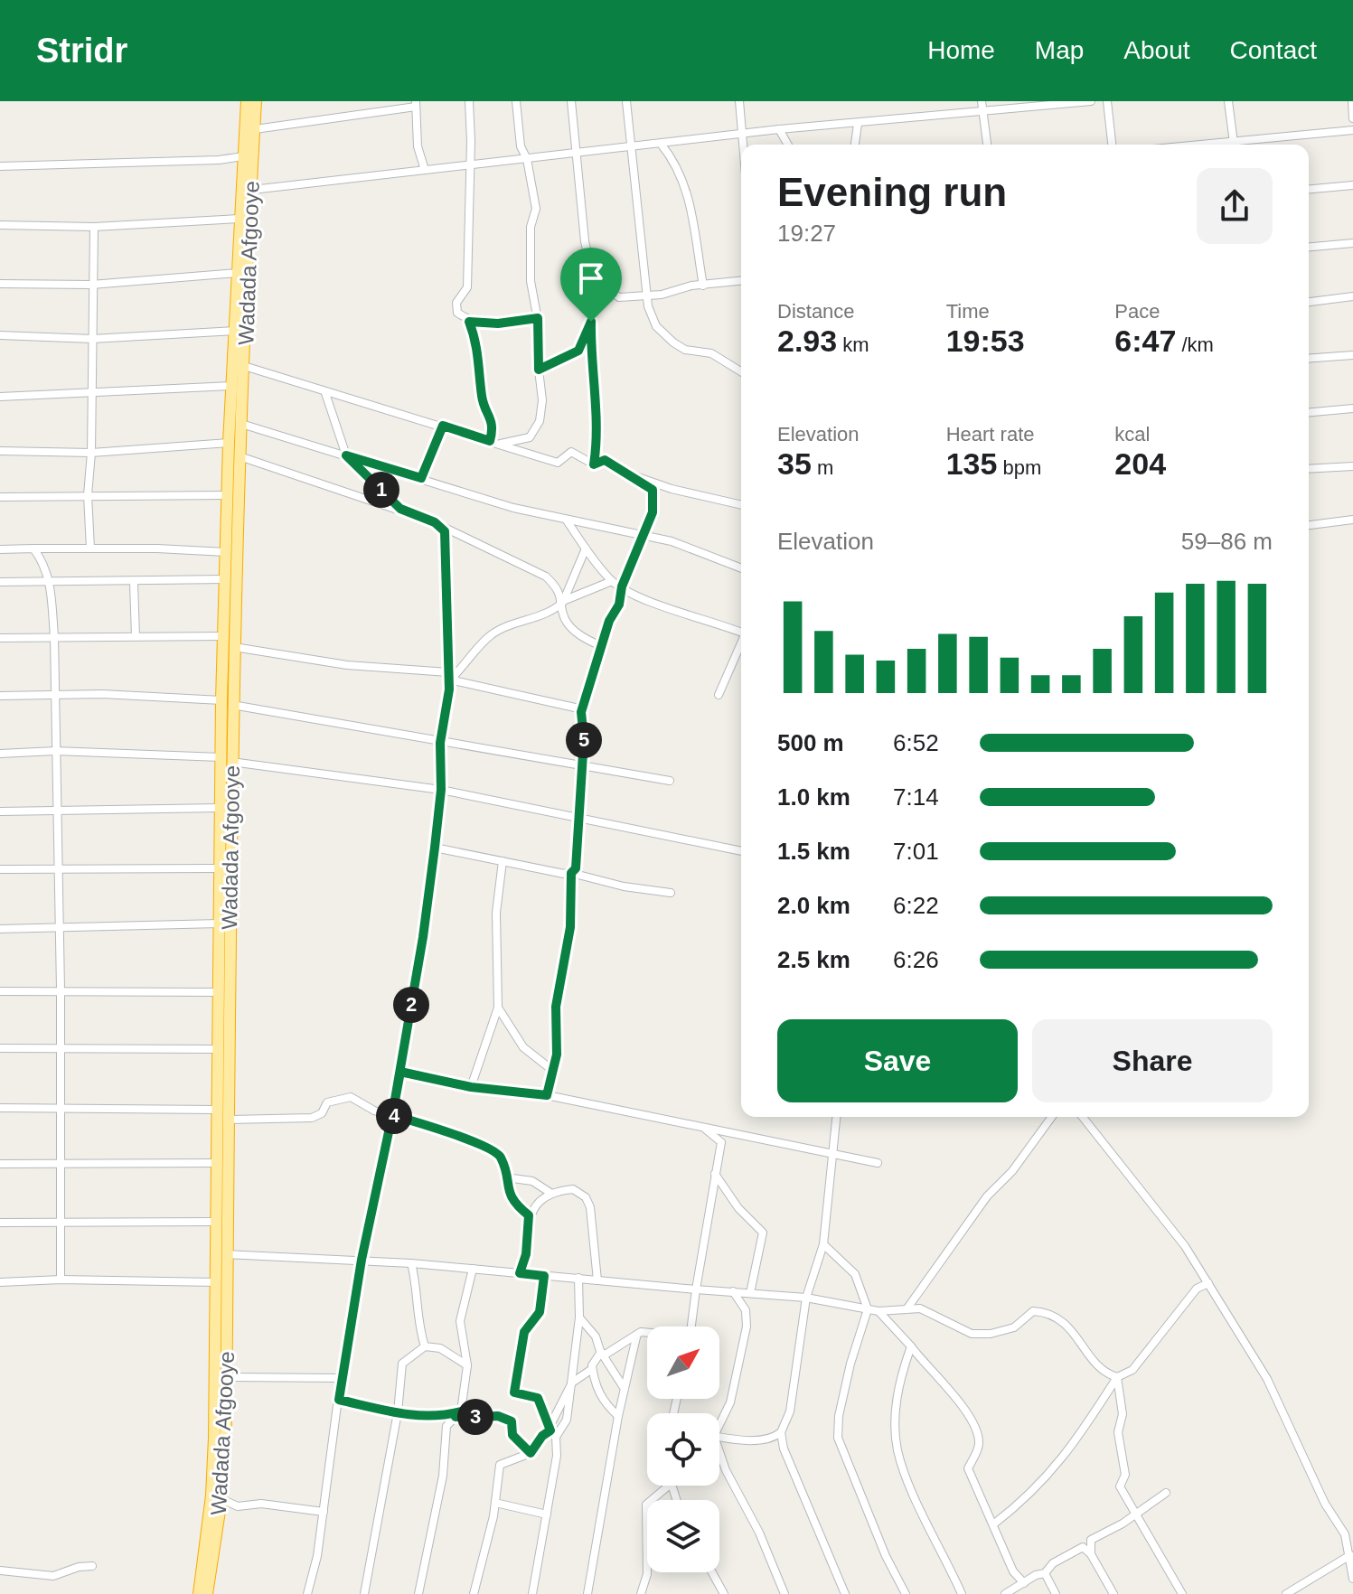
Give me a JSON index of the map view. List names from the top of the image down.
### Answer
{
  "streets": {
    "highway": ["Wadada Afgooye"]
  },
  "north": "top right",
  "page": {
    "header": "Stridr",
    "nav": [
      "Home",
      "Map",
      "About",
      "Contact"
    ],
    "heading": ["Evening run", "19:27"],
    "stats": [
      ["Distance", "2.93 km"],
      ["Time", "19:53"],
      ["Pace", "6:47 /km"],
      ["Elevation", "35 m"],
      ["Heart rate", "135 bpm"],
      ["kcal", "204"]
    ],
    "pins": [
      "1",
      "5",
      "2",
      "4",
      "3"
    ],
    "chart": ["Elevation", "59–86 m"],
    "list": [
      {
        "name": "500 m",
        "note": "6:52"
      },
      {
        "name": "1.0 km",
        "note": "7:14"
      },
      {
        "name": "1.5 km",
        "note": "7:01"
      },
      {
        "name": "2.0 km",
        "note": "6:22"
      },
      {
        "name": "2.5 km",
        "note": "6:26"
      }
    ],
    "buttons": ["Save", "Share"]
  }
}
